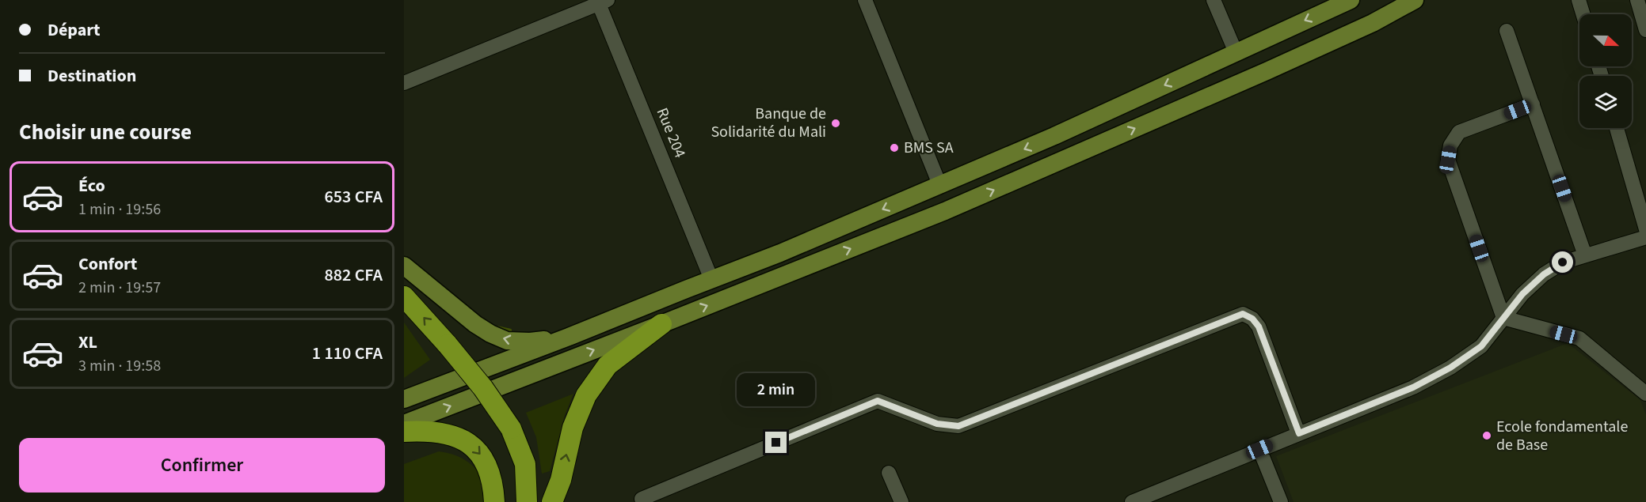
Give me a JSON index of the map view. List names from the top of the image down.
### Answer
{
  "streets": {
    "street": ["Rue 204"]
  },
  "places": ["Banque de Solidarité du Mali", "BMS SA", "Ecole fondamentale de Base"],
  "north": "right",
  "page": {
    "banner": ["Départ", "Destination"],
    "heading": "Choisir une course",
    "list": [
      {
        "name": "Éco",
        "note": "1 min · 19:56",
        "value": "653 CFA"
      },
      {
        "name": "Confort",
        "note": "2 min · 19:57",
        "value": "882 CFA"
      },
      {
        "name": "XL",
        "note": "3 min · 19:58",
        "value": "1 110 CFA"
      }
    ],
    "bubble": "2 min",
    "buttons": "Confirmer"
  }
}
